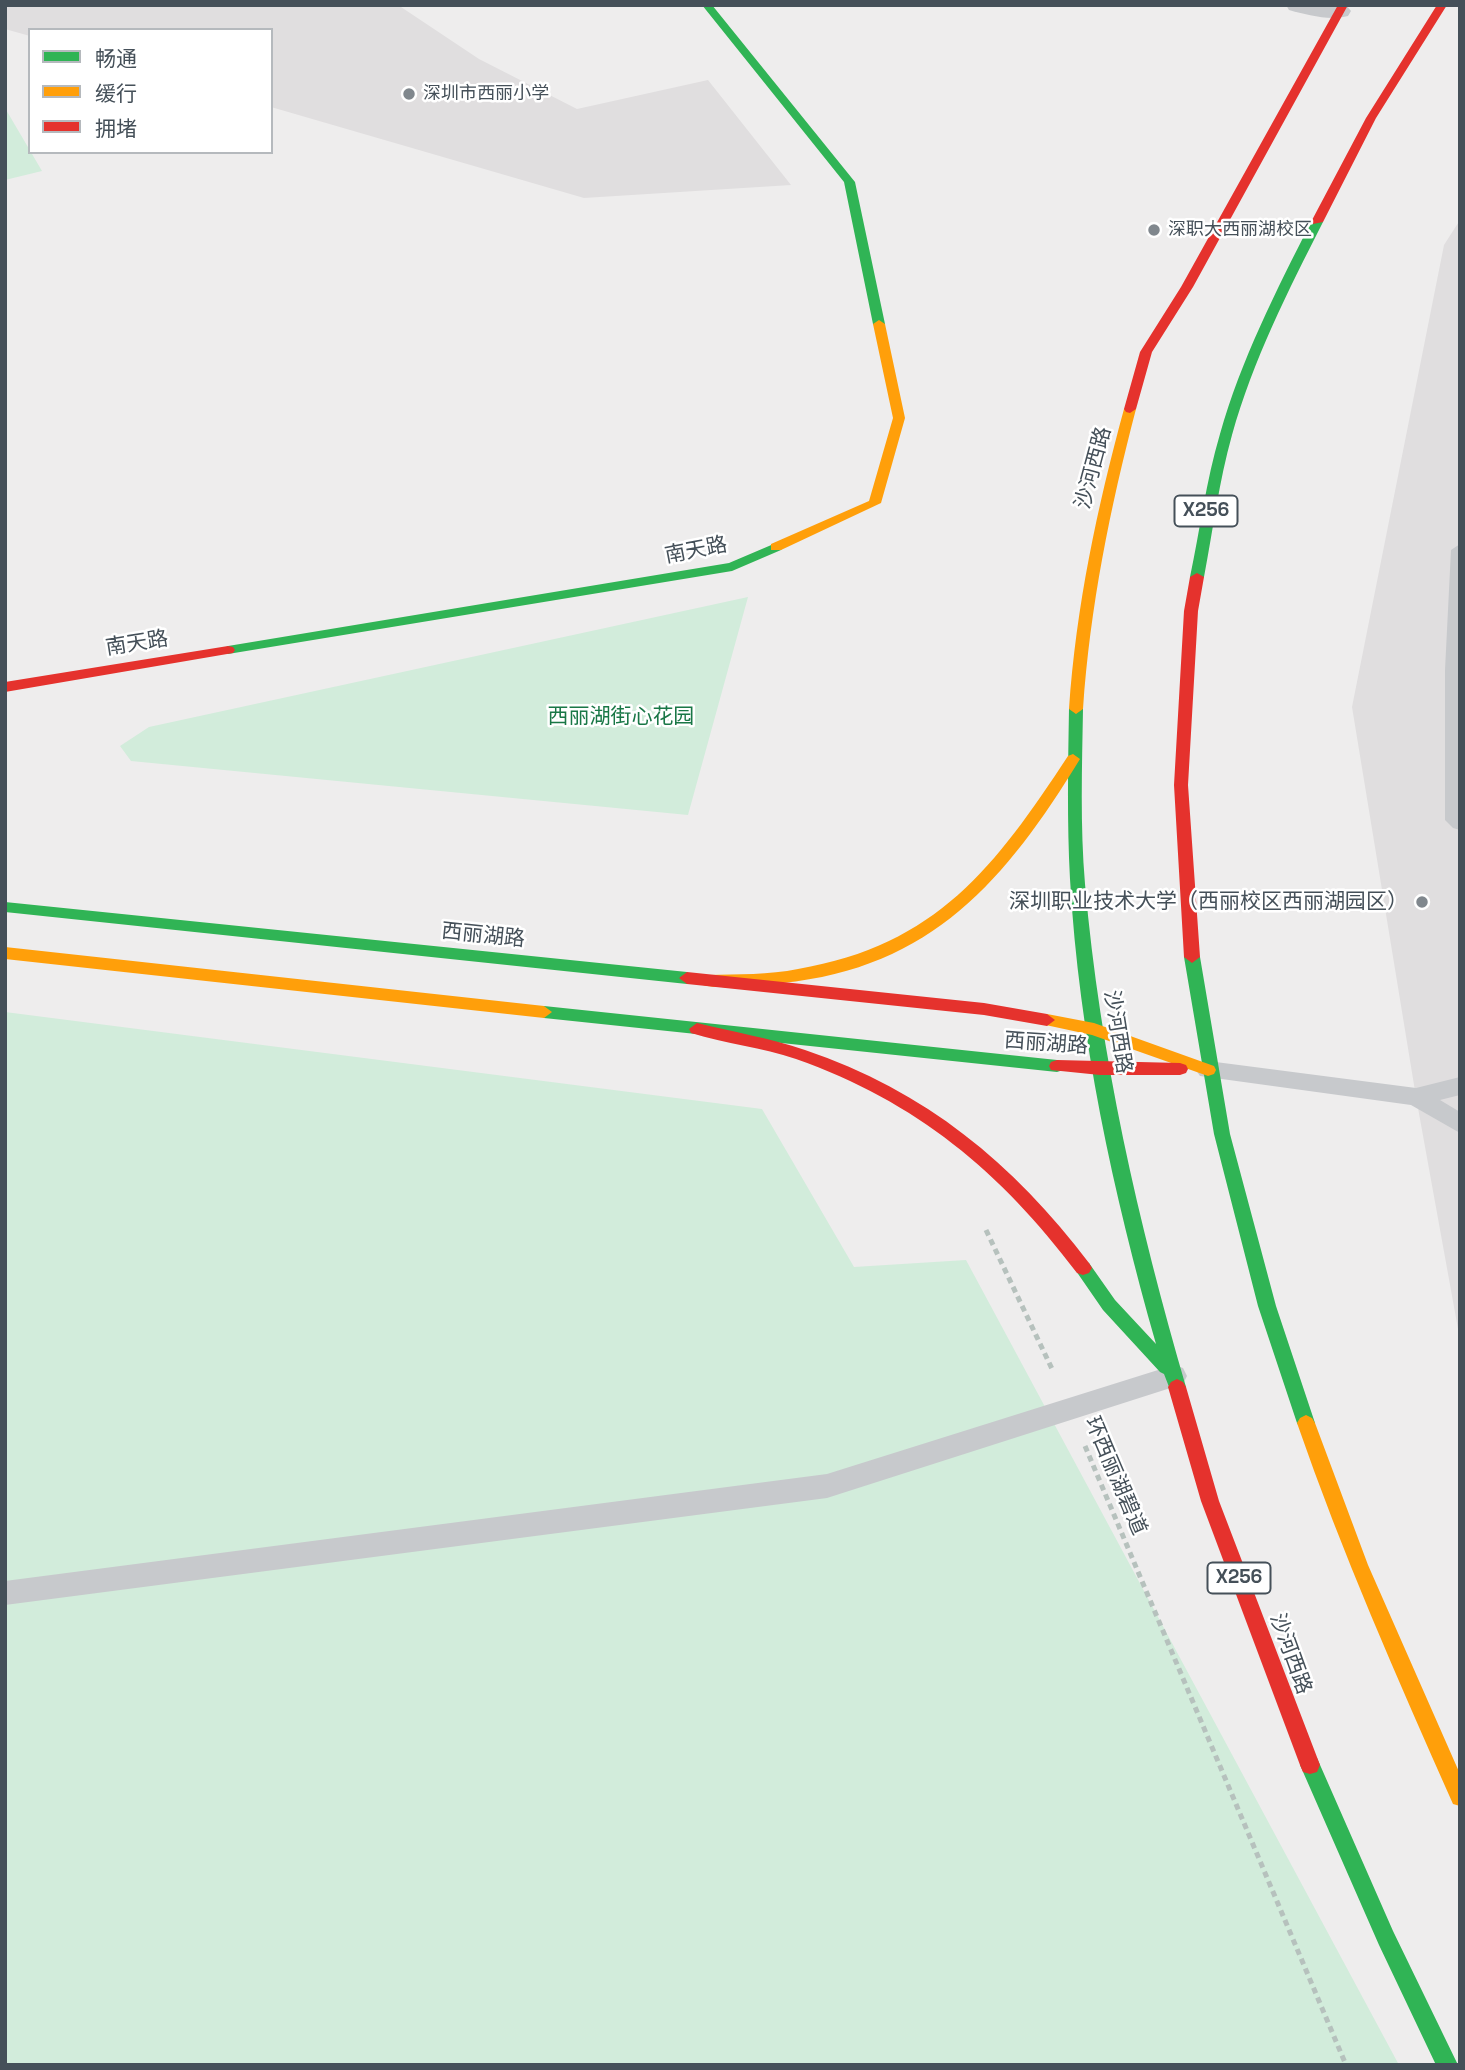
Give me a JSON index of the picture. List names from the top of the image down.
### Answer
{
  "streets": {
    "main road": [
      "沙河西路",
      "X256",
      "南天路",
      "西丽湖路"
    ],
    "path": ["环西丽湖碧道"]
  },
  "crossings": [
    ["沙河西路", "西丽湖路"],
    ["X256", "西丽湖路"]
  ],
  "parks": ["西丽湖街心花园"],
  "places": ["深圳市西丽小学", "深职大西丽湖校区", "深圳职业技术大学（西丽校区西丽湖园区）"],
  "legend": ["畅通", "缓行", "拥堵"]
}
